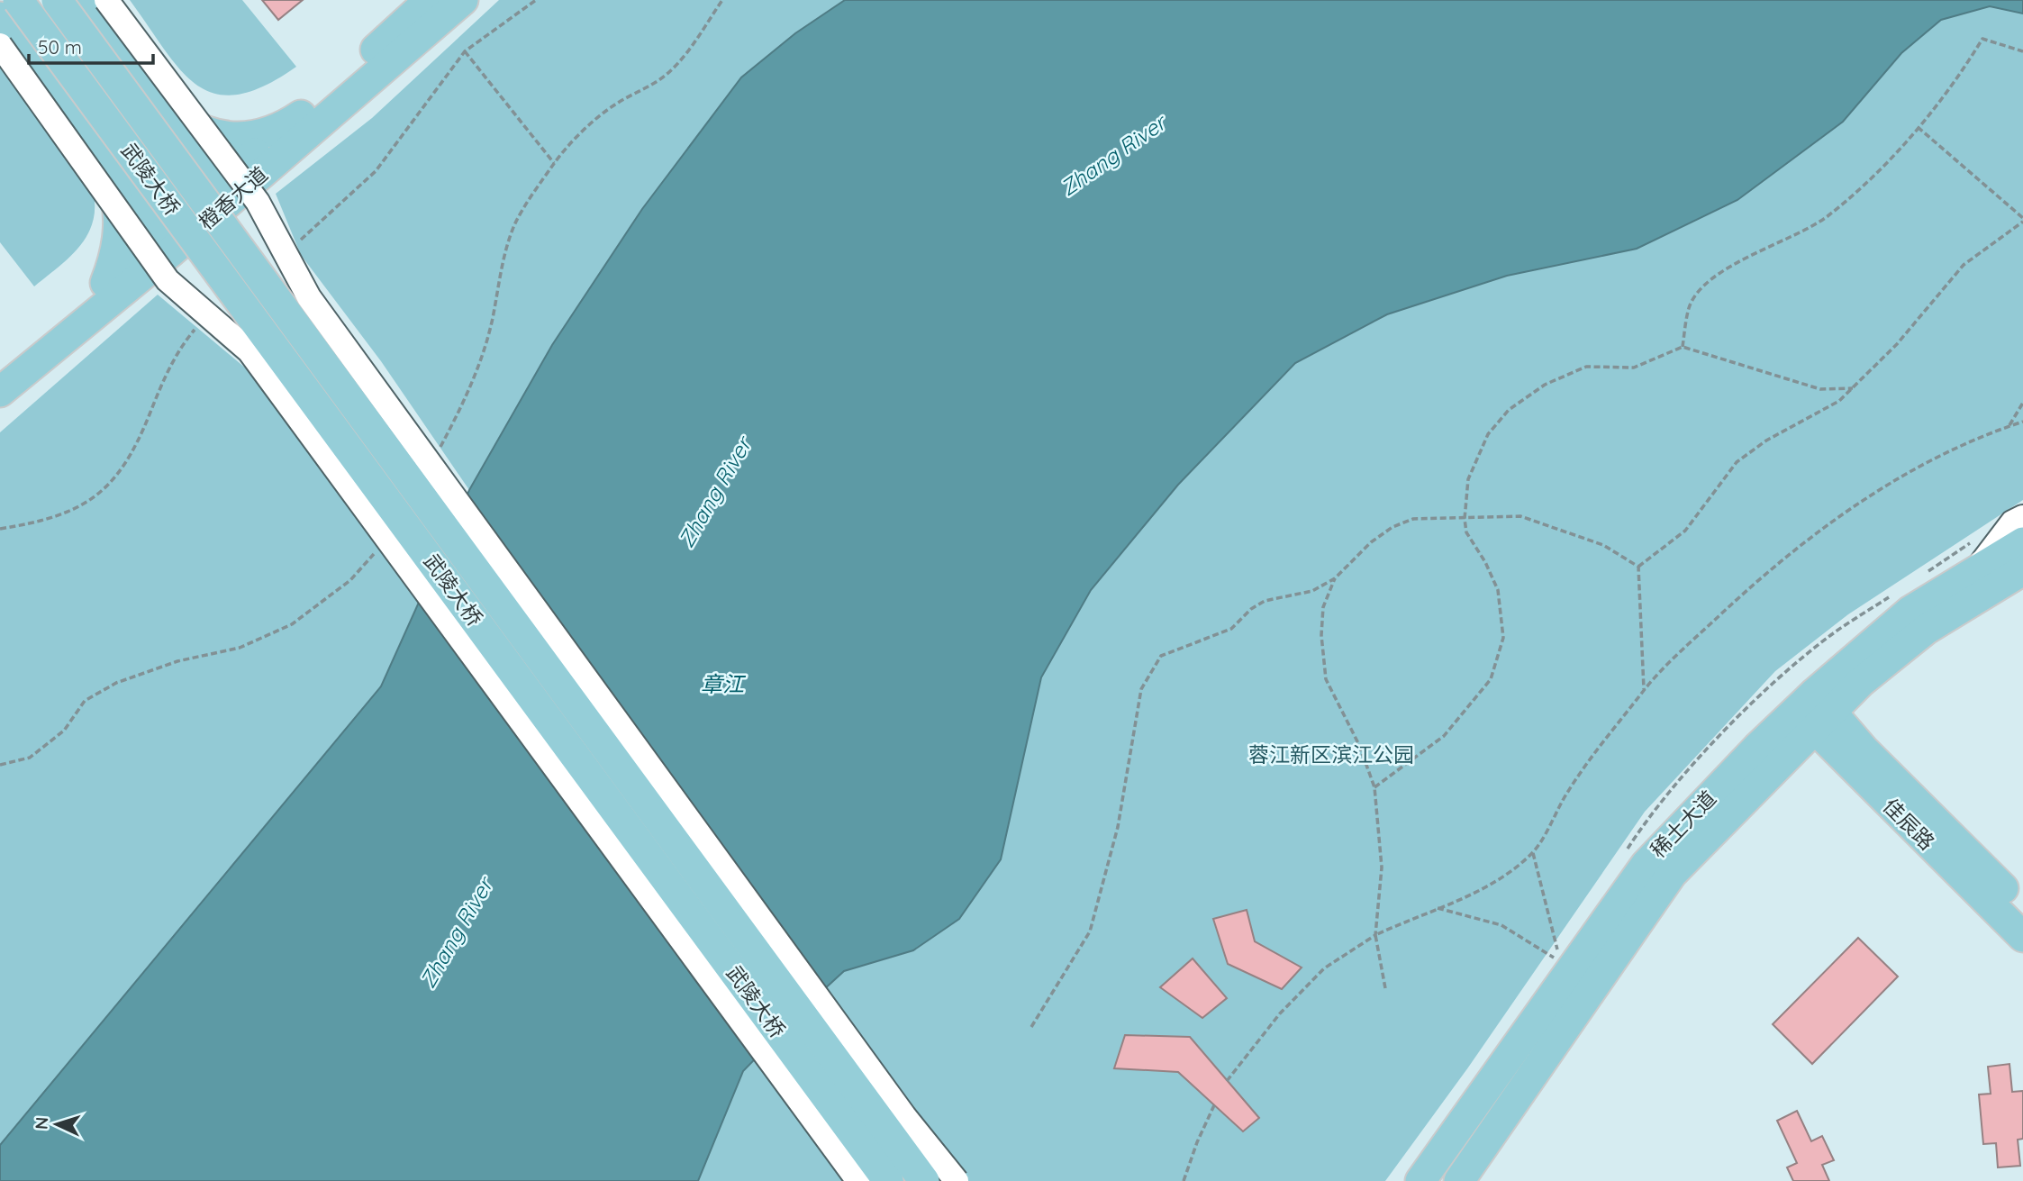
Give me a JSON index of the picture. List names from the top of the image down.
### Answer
{
  "streets": {
    "main road": [
      "武陵大桥",
      "橙香大道",
      "稀土大道",
      "佳辰路"
    ]
  },
  "crossings": [
    ["稀土大道", "佳辰路"]
  ],
  "water": ["Zhang River", "章江"],
  "parks": ["蓉江新区滨江公园"],
  "scale_bar": "50 m",
  "north": "left"
}
